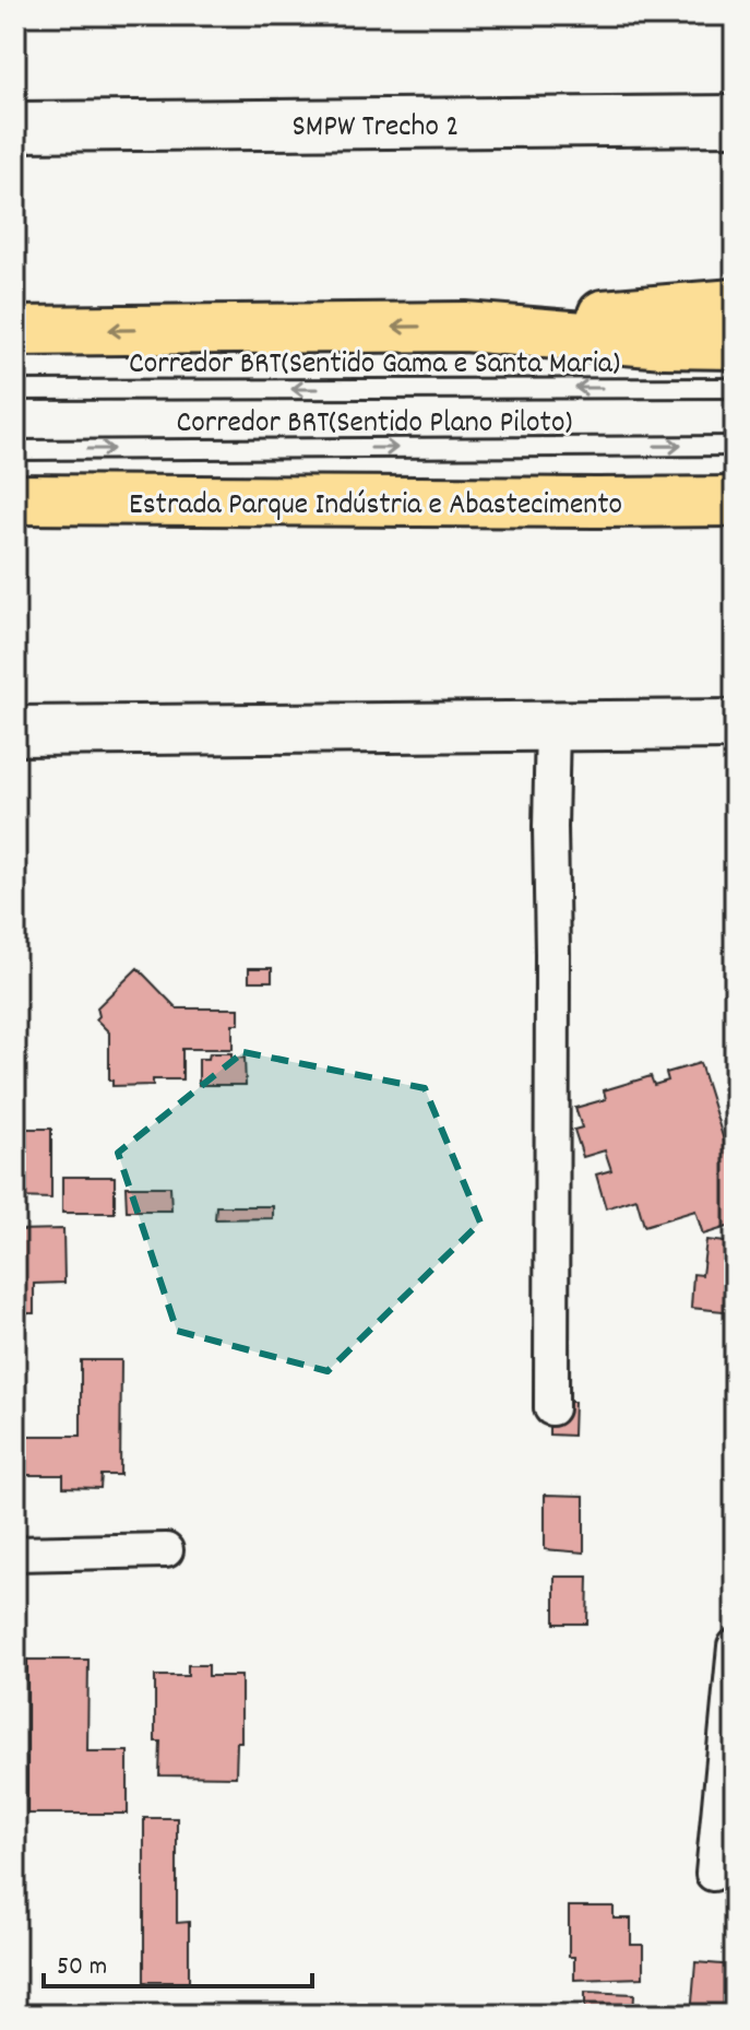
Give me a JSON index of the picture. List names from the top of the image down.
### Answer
{
  "streets": {
    "highway": ["Estrada Parque Indústria e Abastecimento"],
    "street": ["SMPW Trecho 2"],
    "lane": ["Corredor BRT(Sentido Gama e Santa Maria)", "Corredor BRT(Sentido Plano Piloto)"]
  },
  "one_way": ["Corredor BRT(Sentido Gama e Santa Maria)", "Corredor BRT(Sentido Plano Piloto)"],
  "scale_bar": "50 m"
}
